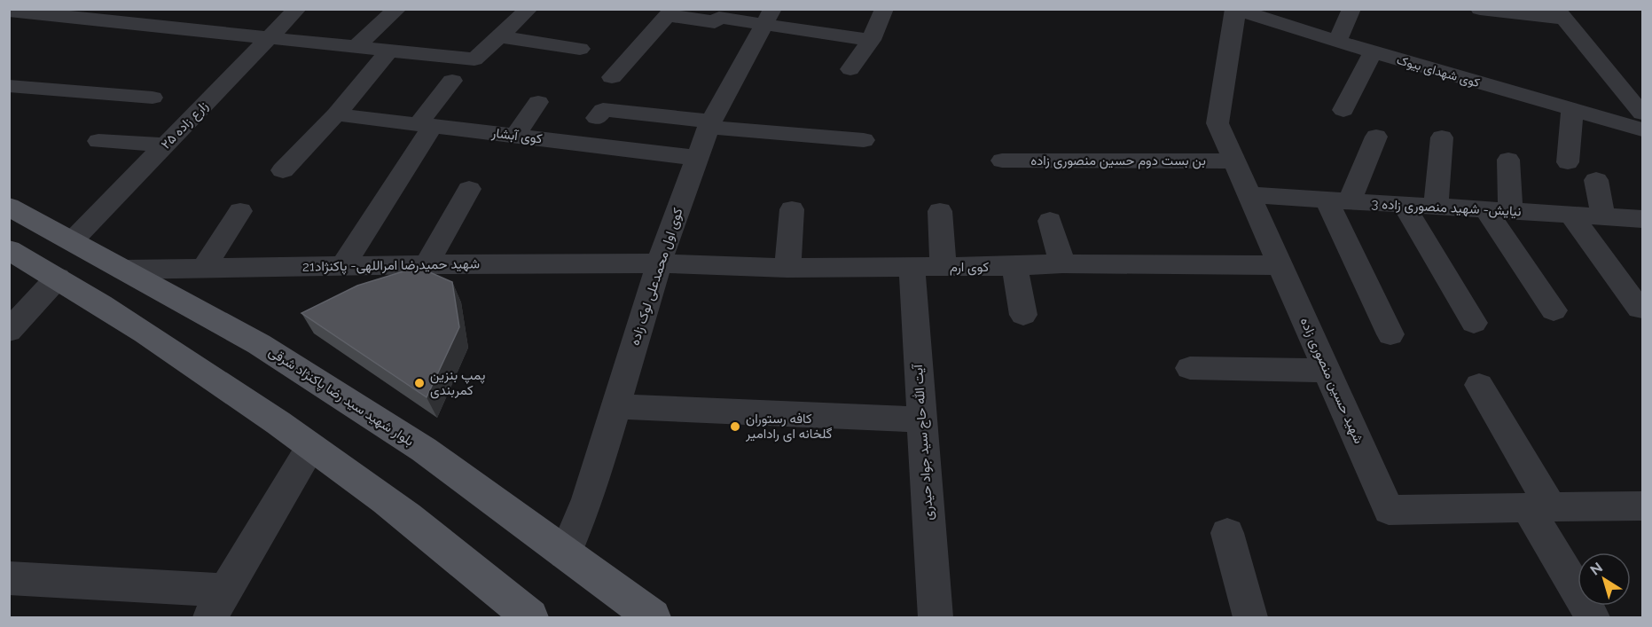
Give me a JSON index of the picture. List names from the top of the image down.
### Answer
{
  "streets": {
    "main road": ["بلوار شهید سید رضا پاکنژاد شرقی"],
    "street": [
      "کوی شهدای بیوک",
      "زارع زاده ۲۵",
      "کوی آبشار",
      "بن بست دوم حسین منصوری زاده",
      "نیایش- شهید منصوری زاده 3",
      "شهید حمیدرضا امراللهی- پاکنژاد21",
      "کوی ارم",
      "کوی اول محمدعلی لوک زاده",
      "شهید حسین منصوری زاده",
      "آیت الله حاج سید جواد حیدری"
    ]
  },
  "crossings": [
    ["کوی شهدای بیوک", "شهید حسین منصوری زاده"],
    ["زارع زاده ۲۵", "بلوار شهید سید رضا پاکنژاد شرقی"],
    ["کوی آبشار", "کوی اول محمدعلی لوک زاده"],
    ["بن بست دوم حسین منصوری زاده", "شهید حسین منصوری زاده"],
    ["نیایش- شهید منصوری زاده 3", "شهید حسین منصوری زاده"],
    ["شهید حمیدرضا امراللهی- پاکنژاد21", "کوی ارم"],
    ["شهید حمیدرضا امراللهی- پاکنژاد21", "کوی اول محمدعلی لوک زاده"],
    ["شهید حمیدرضا امراللهی- پاکنژاد21", "بلوار شهید سید رضا پاکنژاد شرقی"],
    ["کوی ارم", "کوی اول محمدعلی لوک زاده"],
    ["کوی ارم", "شهید حسین منصوری زاده"],
    ["کوی ارم", "آیت الله حاج سید جواد حیدری"],
    ["کوی اول محمدعلی لوک زاده", "بلوار شهید سید رضا پاکنژاد شرقی"]
  ],
  "places": ["پمپ بنزین کمربندی", "کافه رستوران گلخانه ای رادامیر"],
  "north": "top left"
}
